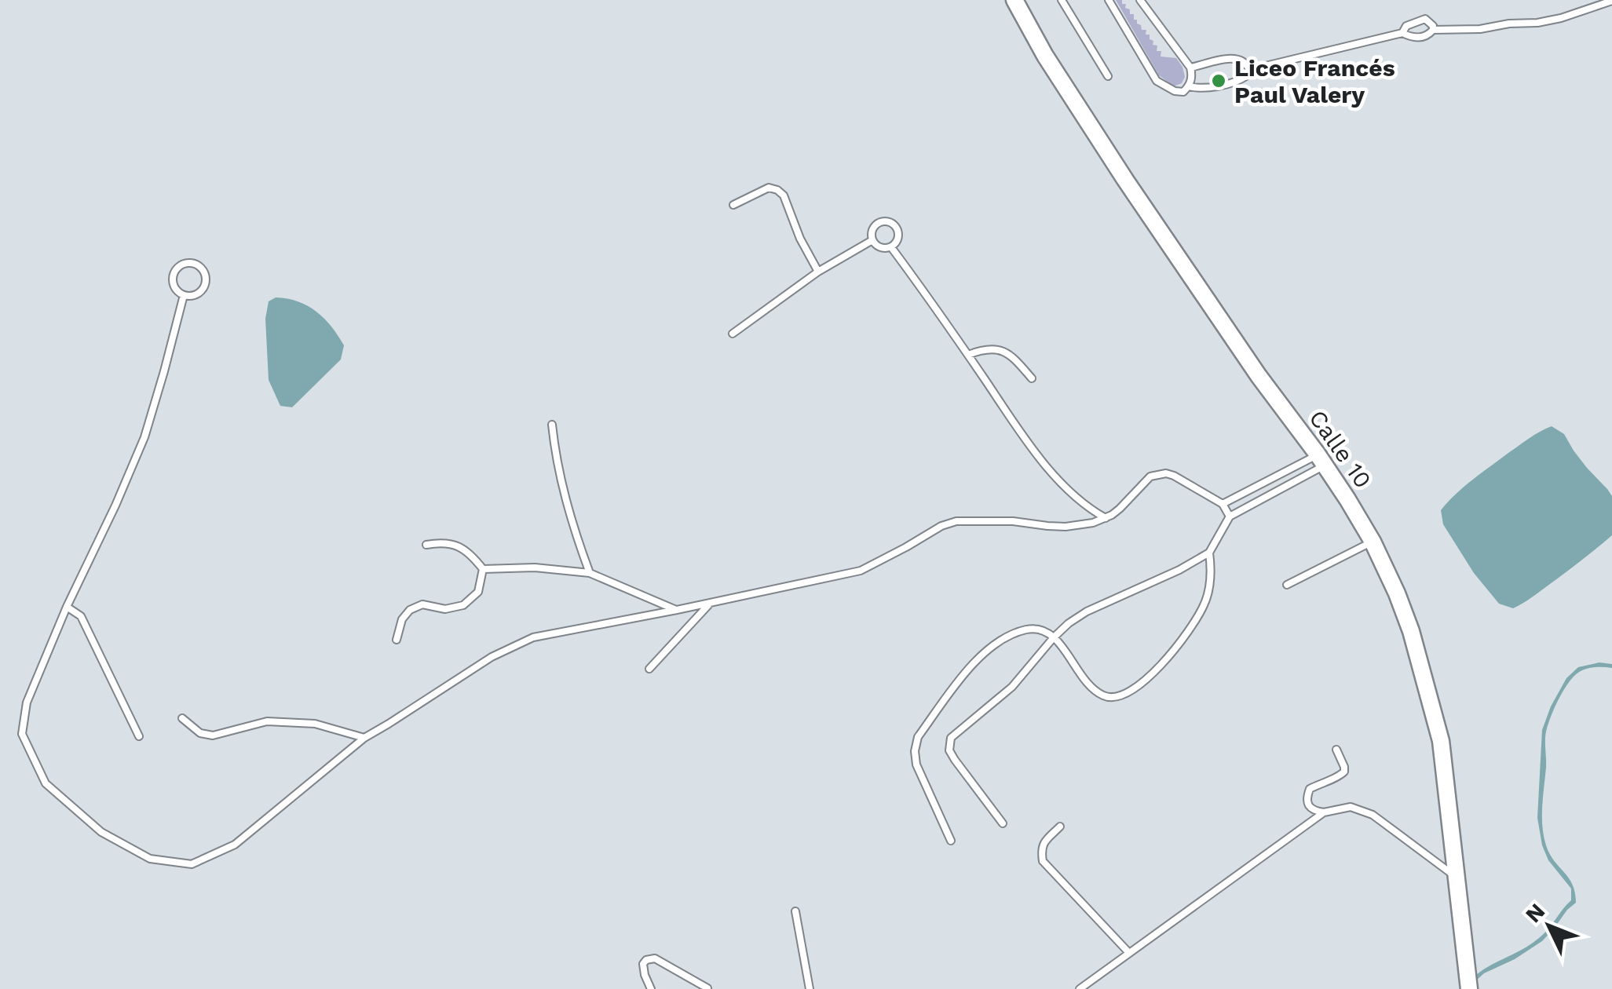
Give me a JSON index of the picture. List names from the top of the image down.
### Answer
{
  "streets": {
    "main road": ["Calle 10"]
  },
  "places": ["Liceo Francés Paul Valery"],
  "north": "top left"
}
